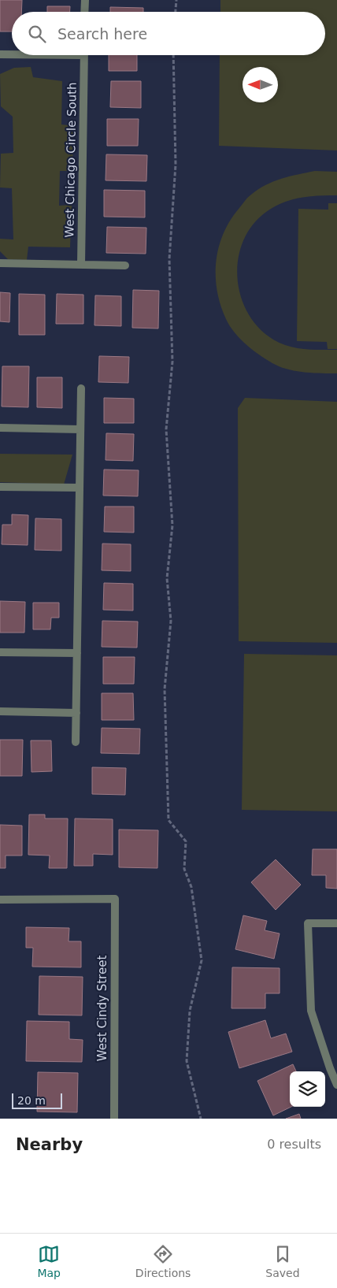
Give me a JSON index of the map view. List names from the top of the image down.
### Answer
{
  "streets": {
    "street": ["West Chicago Circle South", "West Cindy Street"]
  },
  "scale_bar": "20 m",
  "north": "left",
  "page": {
    "search": "Search here",
    "scale": "20 m",
    "heading": ["Nearby", "0 results"],
    "nav": ["Map", "Directions", "Saved"]
  }
}
